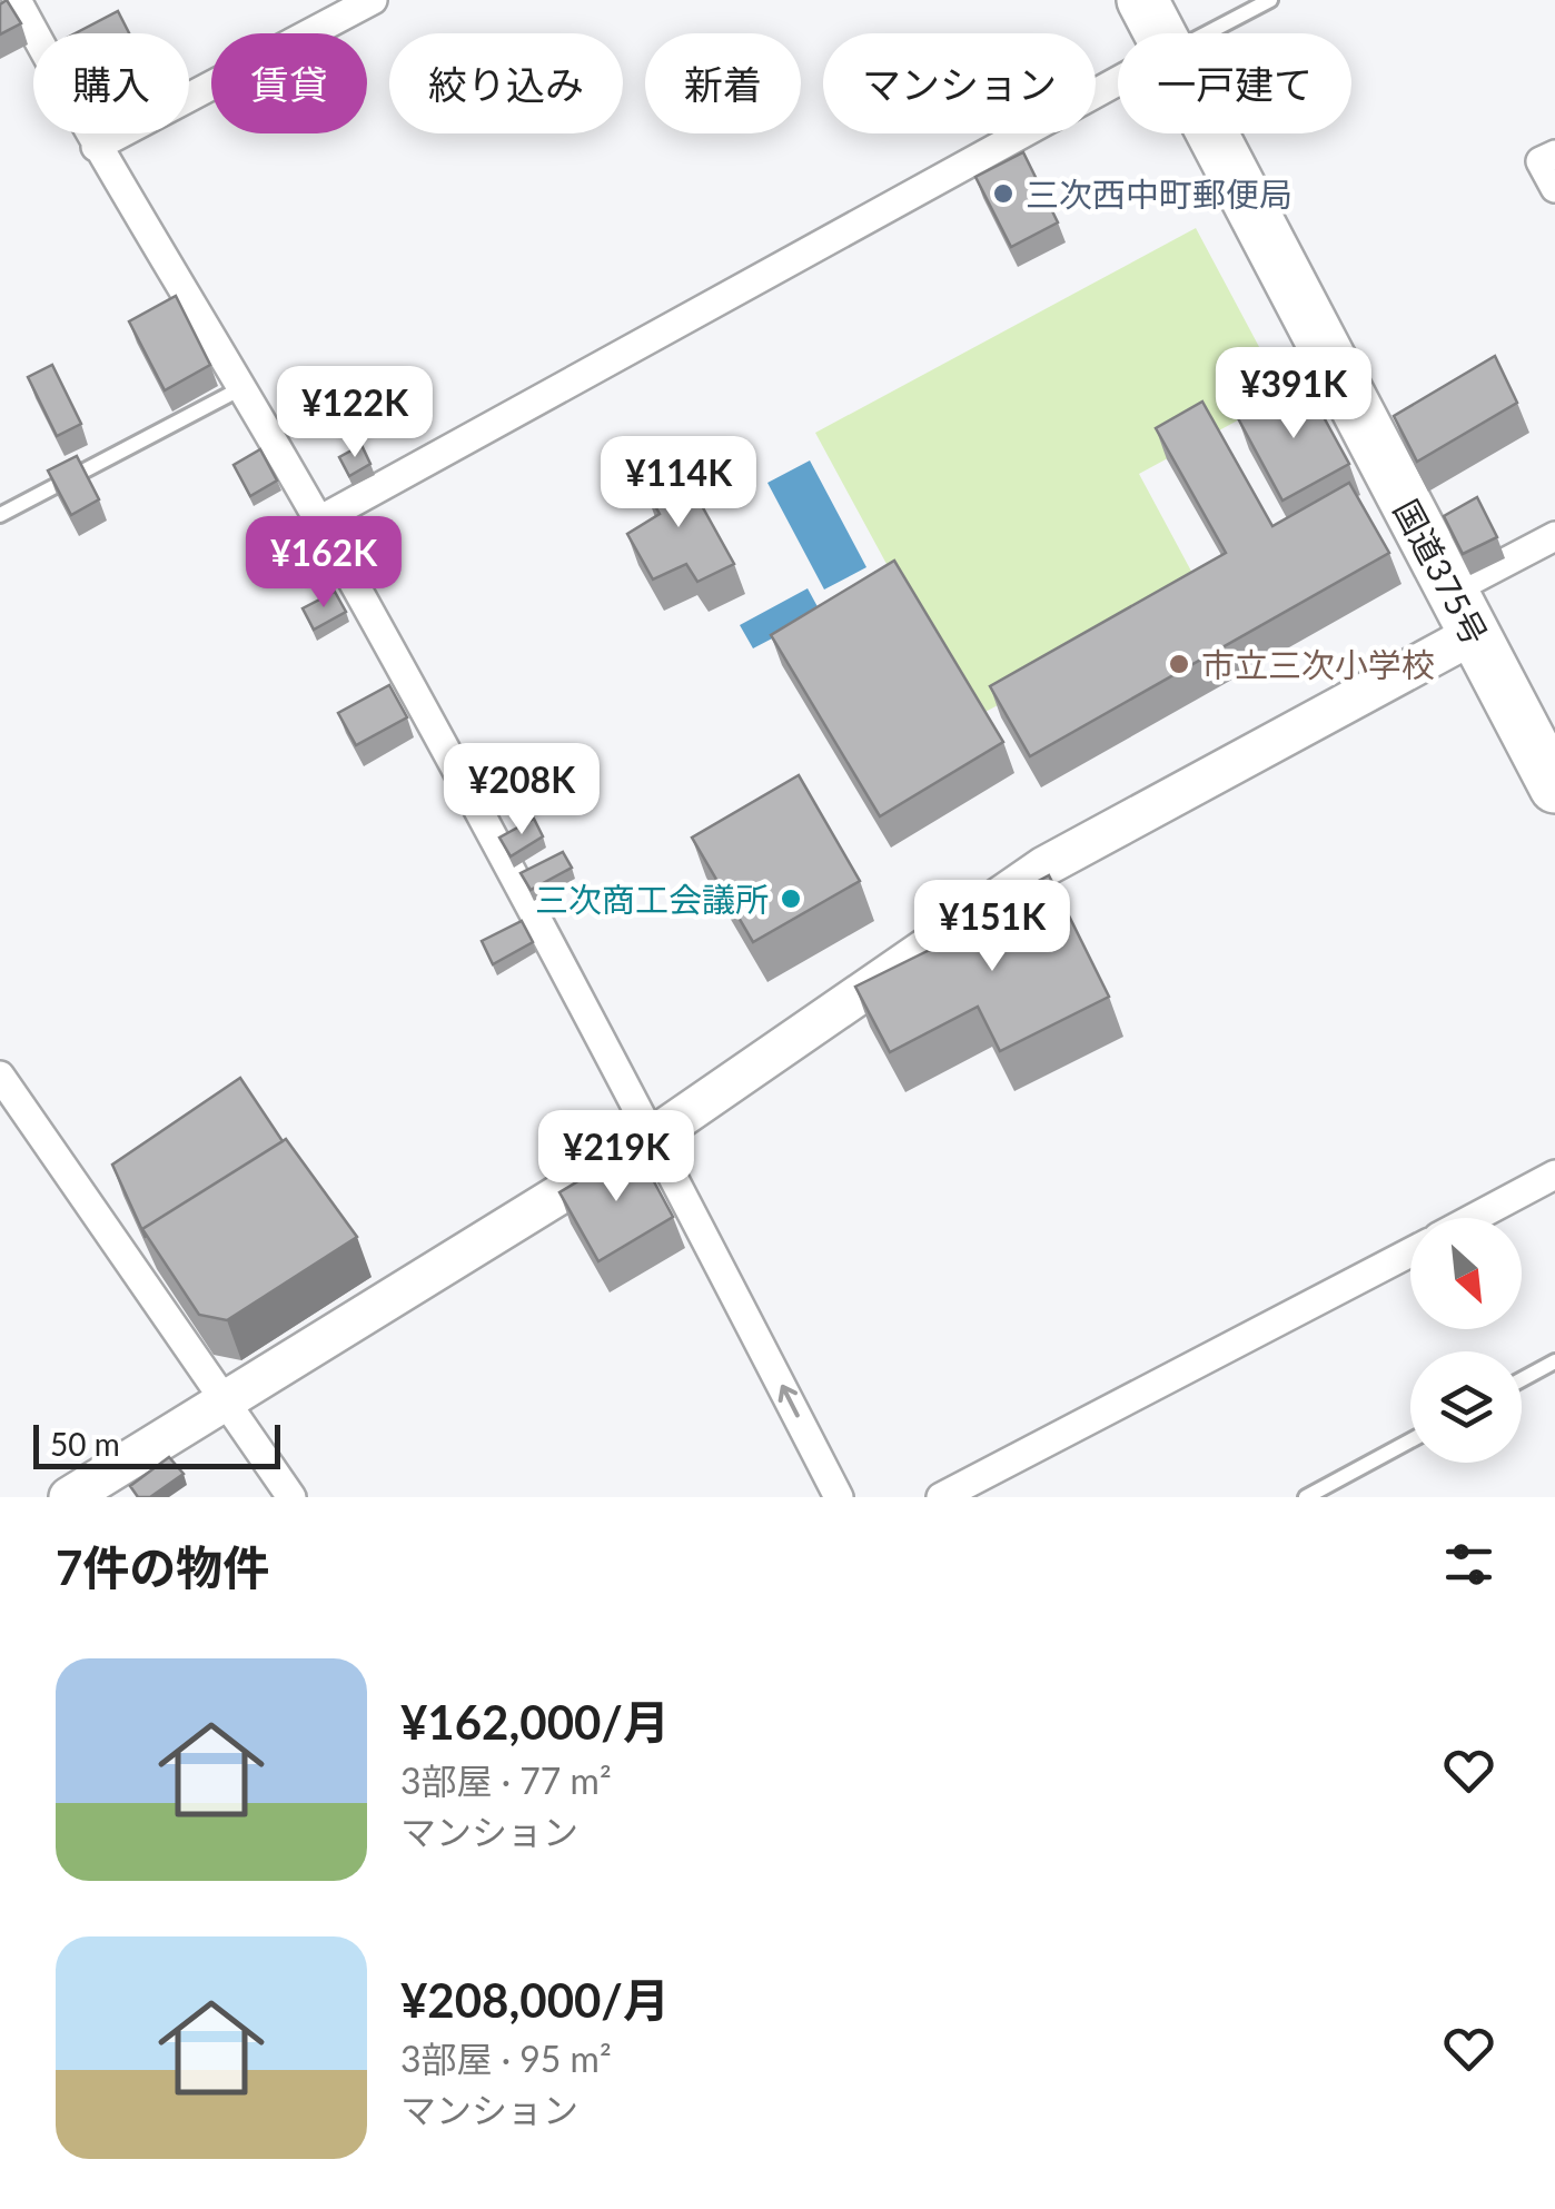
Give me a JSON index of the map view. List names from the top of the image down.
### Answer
{
  "streets": {
    "highway": ["国道375号"]
  },
  "places": ["三次西中町郵便局", "市立三次小学校", "三次商工会議所"],
  "scale_bar": "50 m",
  "north": "bottom right",
  "page": {
    "chip": [
      "購入",
      "賃貸",
      "絞り込み",
      "新着",
      "マンション",
      "一戸建て"
    ],
    "price": [
      "¥391K",
      "¥122K",
      "¥114K",
      "¥162K",
      "¥208K",
      "¥151K",
      "¥219K"
    ],
    "scale": "50 m",
    "heading": "7件の物件",
    "list": [
      {
        "name": "¥162,000/月",
        "note": "3部屋 · 77 m² · マンション"
      },
      {
        "name": "¥208,000/月",
        "note": "3部屋 · 95 m² · マンション"
      }
    ]
  }
}
